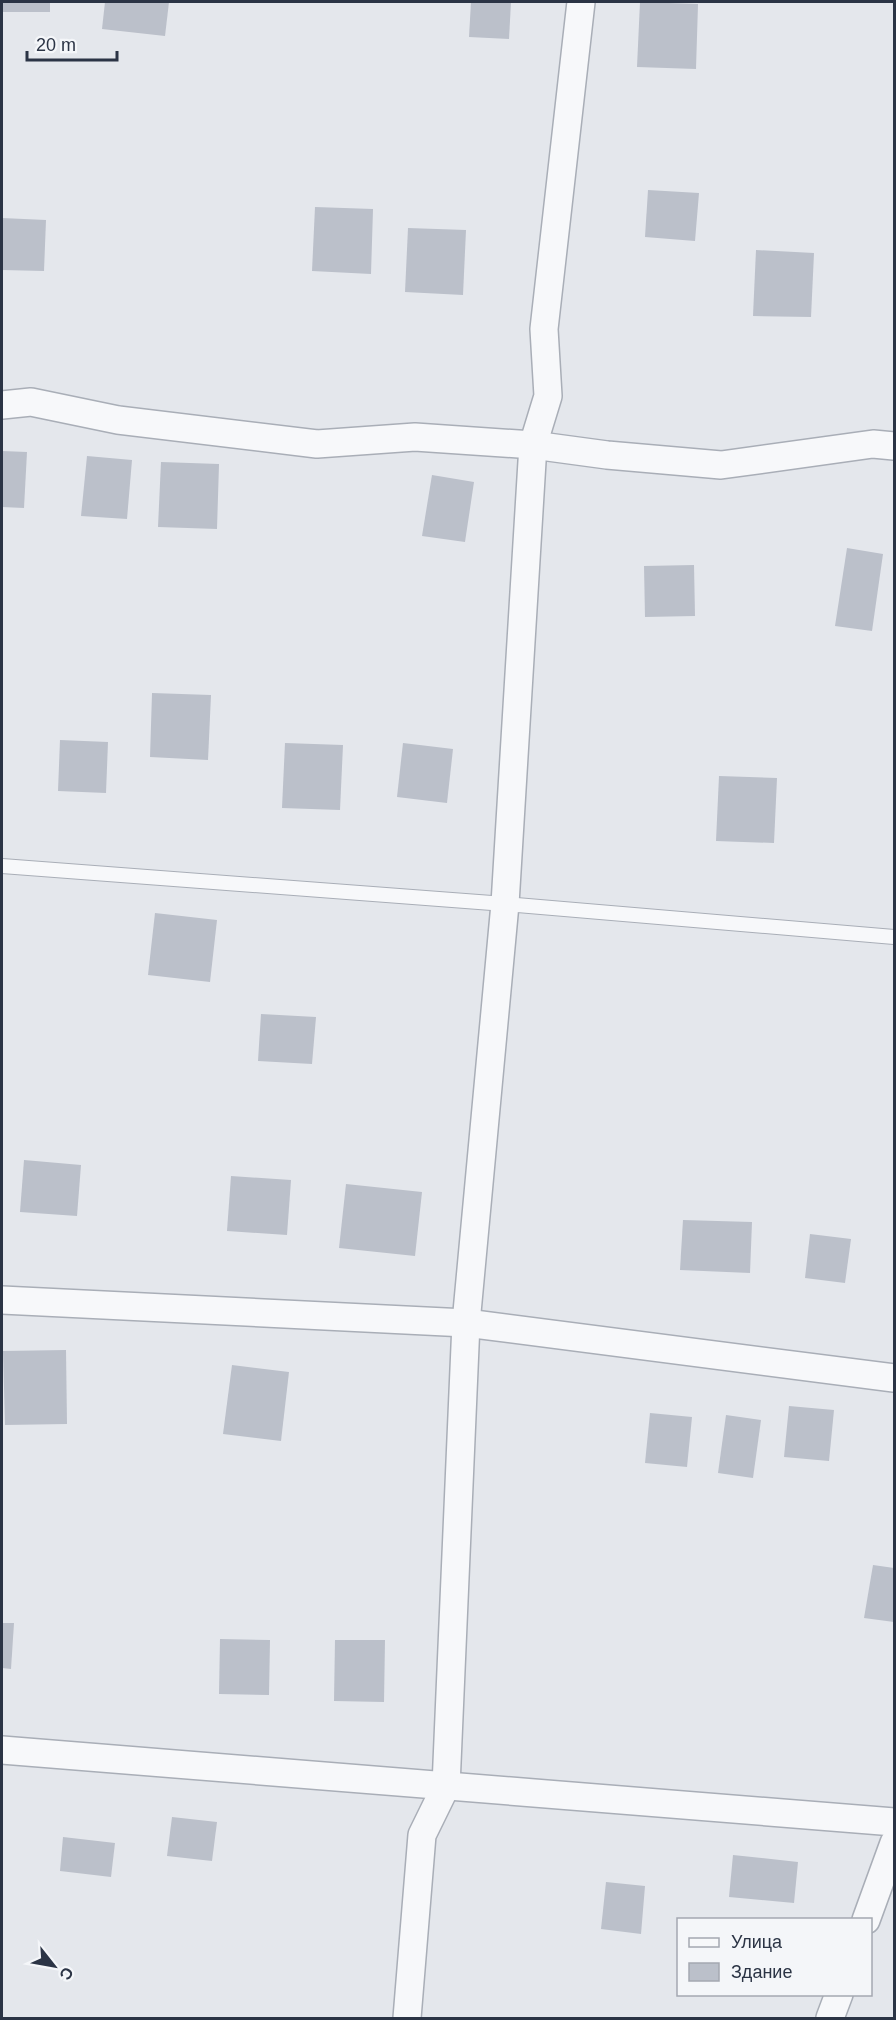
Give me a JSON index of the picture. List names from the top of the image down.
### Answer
{
  "legend": ["Улица", "Здание"],
  "scale_bar": "20 m",
  "north": "bottom right"
}
